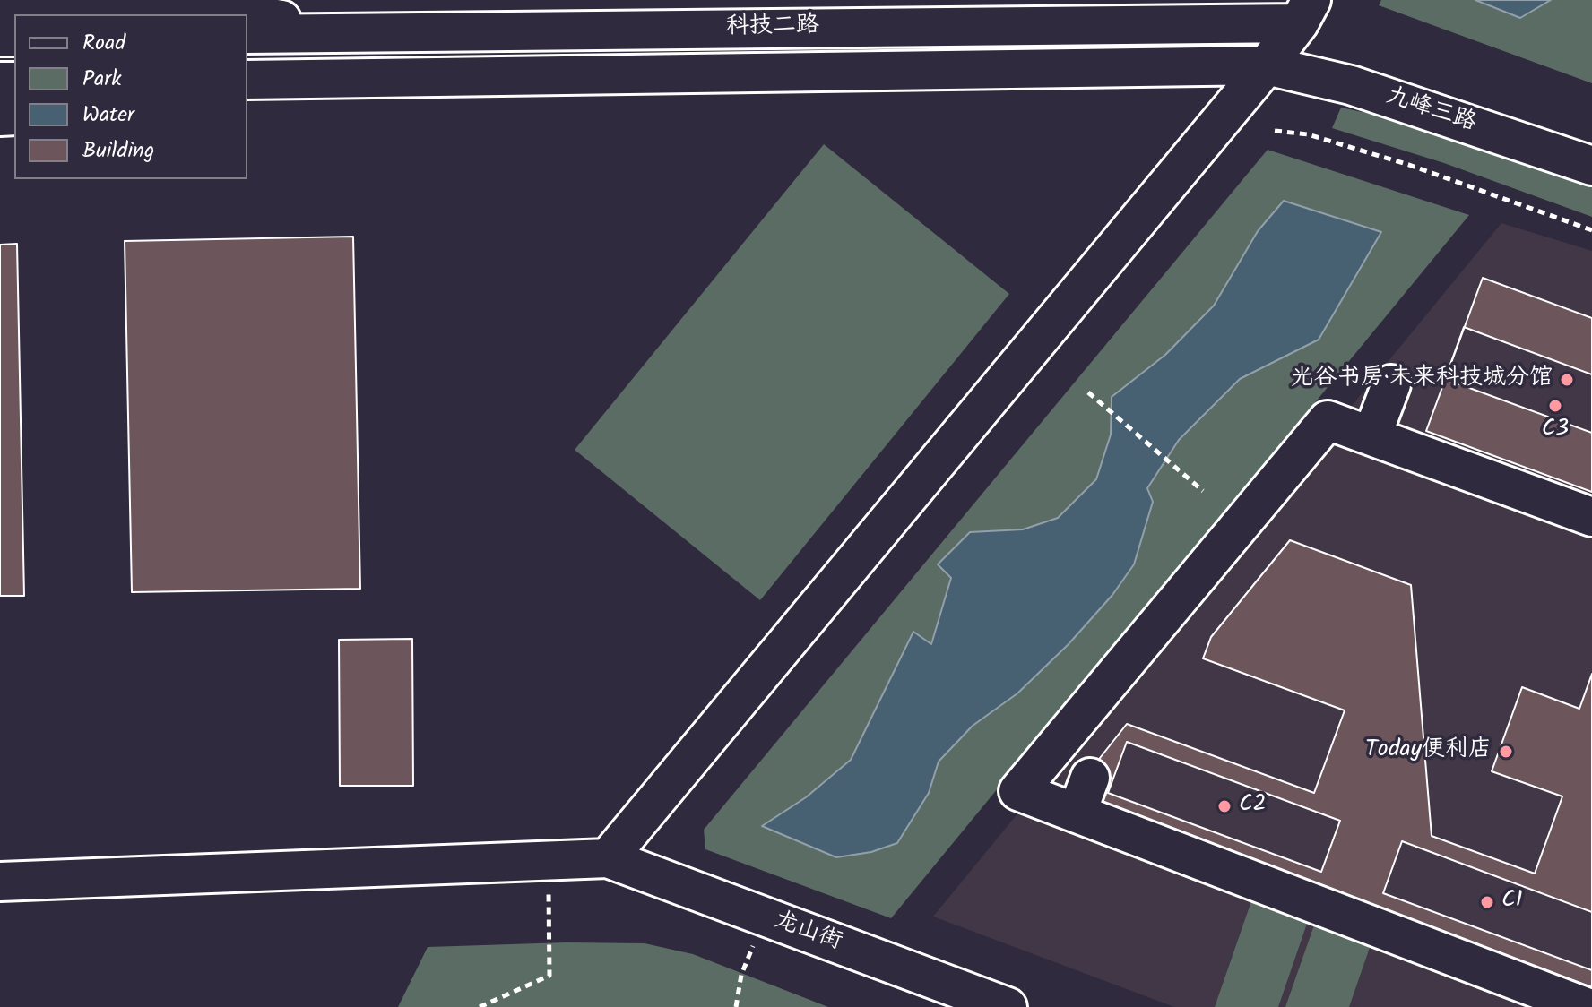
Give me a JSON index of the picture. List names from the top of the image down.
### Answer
{
  "streets": {
    "street": ["科技二路", "九峰三路", "龙山街"]
  },
  "crossings": [
    ["科技二路", "九峰三路"]
  ],
  "places": [
    "光谷书房·未来科技城分馆",
    "C3",
    "Today便利店",
    "C2",
    "C1"
  ],
  "legend": [
    "Road",
    "Park",
    "Water",
    "Building"
  ]
}
